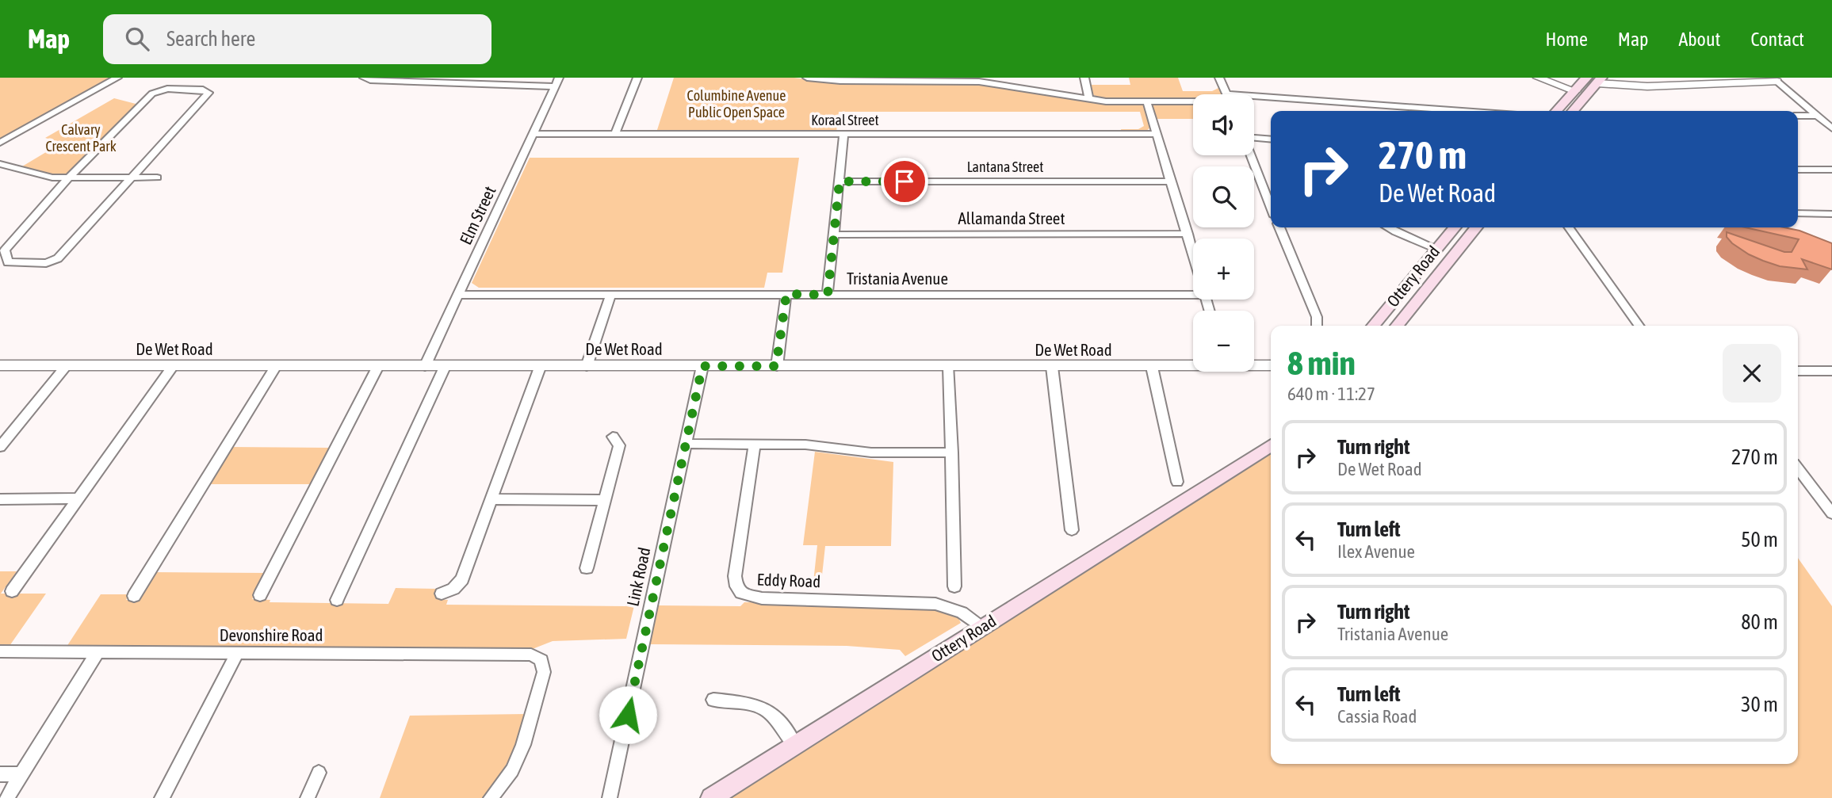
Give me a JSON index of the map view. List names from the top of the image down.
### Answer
{
  "streets": {
    "main road": ["Ottery Road"],
    "street": [
      "Koraal Street",
      "Lantana Street",
      "Elm Street",
      "Allamanda Street",
      "Tristania Avenue",
      "De Wet Road",
      "Link Road",
      "Eddy Road",
      "Devonshire Road"
    ]
  },
  "crossings": [
    ["Koraal Street", "Elm Street"],
    ["Elm Street", "Tristania Avenue"],
    ["Elm Street", "De Wet Road"],
    ["Ottery Road", "Eddy Road"],
    ["De Wet Road", "Link Road"]
  ],
  "parks": ["Columbine Avenue Public Open Space", "Calvary Crescent Park"],
  "page": {
    "header": "Map",
    "search": "Search here",
    "nav": [
      "Home",
      "Map",
      "About",
      "Contact"
    ],
    "map_buttons": ["+", "−"],
    "turn": ["270 m", "De Wet Road"],
    "heading": ["8 min", "640 m · 11:27"],
    "list": [
      {
        "name": "Turn right",
        "note": "De Wet Road",
        "value": "270 m"
      },
      {
        "name": "Turn left",
        "note": "Ilex Avenue",
        "value": "50 m"
      },
      {
        "name": "Turn right",
        "note": "Tristania Avenue",
        "value": "80 m"
      },
      {
        "name": "Turn left",
        "note": "Cassia Road",
        "value": "30 m"
      }
    ]
  }
}
